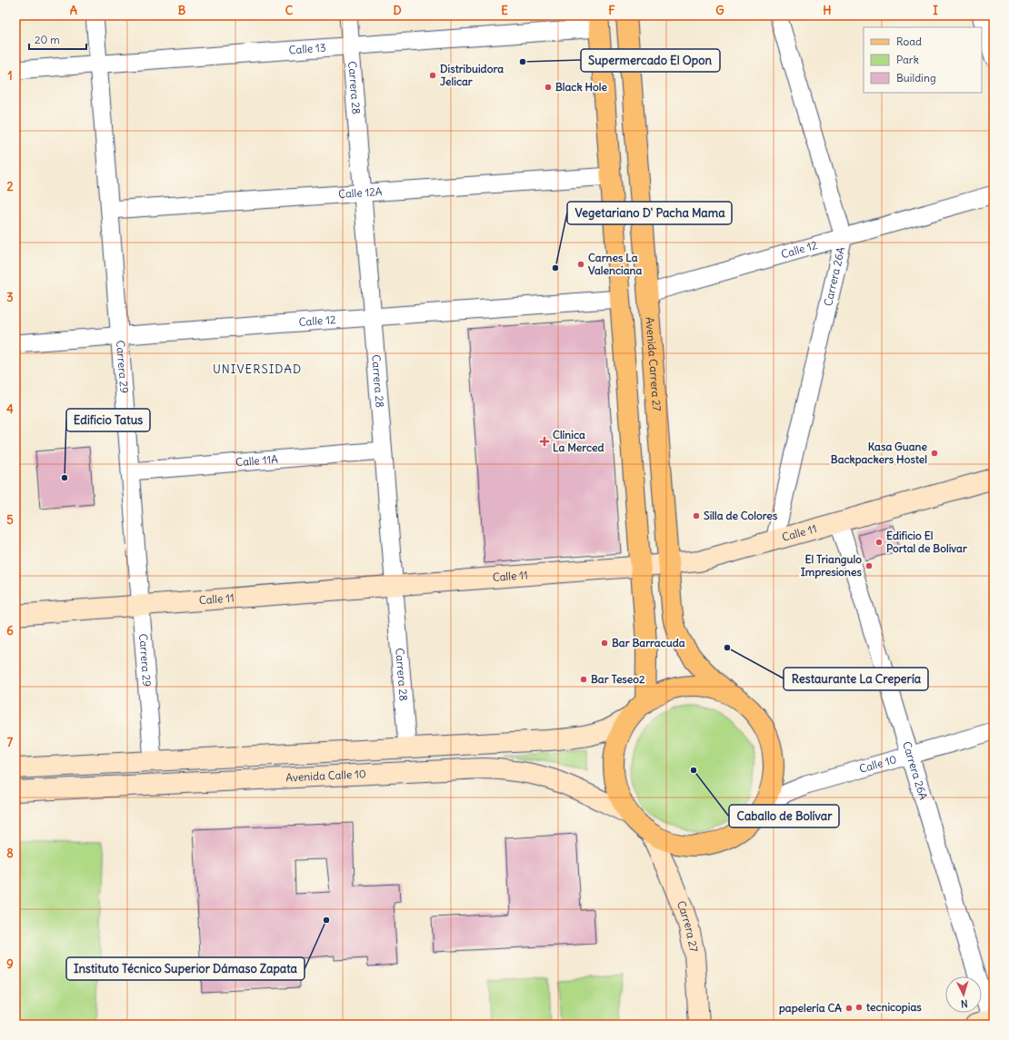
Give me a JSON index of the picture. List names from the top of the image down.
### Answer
{
  "streets": {
    "main road": ["Avenida Carrera 27"],
    "street": [
      "Calle 13",
      "Carrera 28",
      "Calle 12A",
      "Calle 12",
      "Carrera 26A",
      "Carrera 29",
      "Calle 11A",
      "Calle 11",
      "Calle 10",
      "Avenida Calle 10",
      "Carrera 27"
    ]
  },
  "crossings": [
    ["Calle 13", "Carrera 28"],
    ["Calle 13", "Carrera 29"],
    ["Carrera 28", "Calle 12A"],
    ["Carrera 28", "Calle 12"],
    ["Carrera 28", "Calle 11A"],
    ["Carrera 28", "Calle 11"],
    ["Calle 12A", "Carrera 29"],
    ["Calle 12", "Carrera 26A"],
    ["Calle 12", "Avenida Carrera 27"],
    ["Calle 12", "Carrera 29"],
    ["Carrera 26A", "Calle 11"],
    ["Carrera 26A", "Calle 10"],
    ["Avenida Carrera 27", "Calle 11"],
    ["Carrera 29", "Calle 11A"],
    ["Carrera 29", "Calle 11"]
  ],
  "districts": ["UNIVERSIDAD"],
  "places": {
    "other": [
      "Supermercado El Opon",
      "Distribuidora Jelicar",
      "Black Hole",
      "Carnes La Valenciana",
      "Vegetariano D' Pacha Mama",
      "Kasa Guane Backpackers Hostel",
      "Edificio Tatus",
      "Silla de Colores",
      "Edificio El Portal de Bolivar",
      "El Triangulo Impresiones",
      "Bar Barracuda",
      "Restaurante La Crepería",
      "Bar Teseo2",
      "Caballo de Bolívar",
      "Instituto Técnico Superior Dámaso Zapata",
      "tecnicopias",
      "papelería CA"
    ],
    "health": ["Clínica La Merced"]
  },
  "legend": ["Road", "Park", "Building"],
  "scale_bar": "20 m",
  "north": "bottom",
  "grid": {
    "columns": [
      "A",
      "B",
      "C",
      "D",
      "E",
      "F",
      "G",
      "H",
      "I"
    ],
    "rows": [
      "1",
      "2",
      "3",
      "4",
      "5",
      "6",
      "7",
      "8",
      "9"
    ]
  }
}
